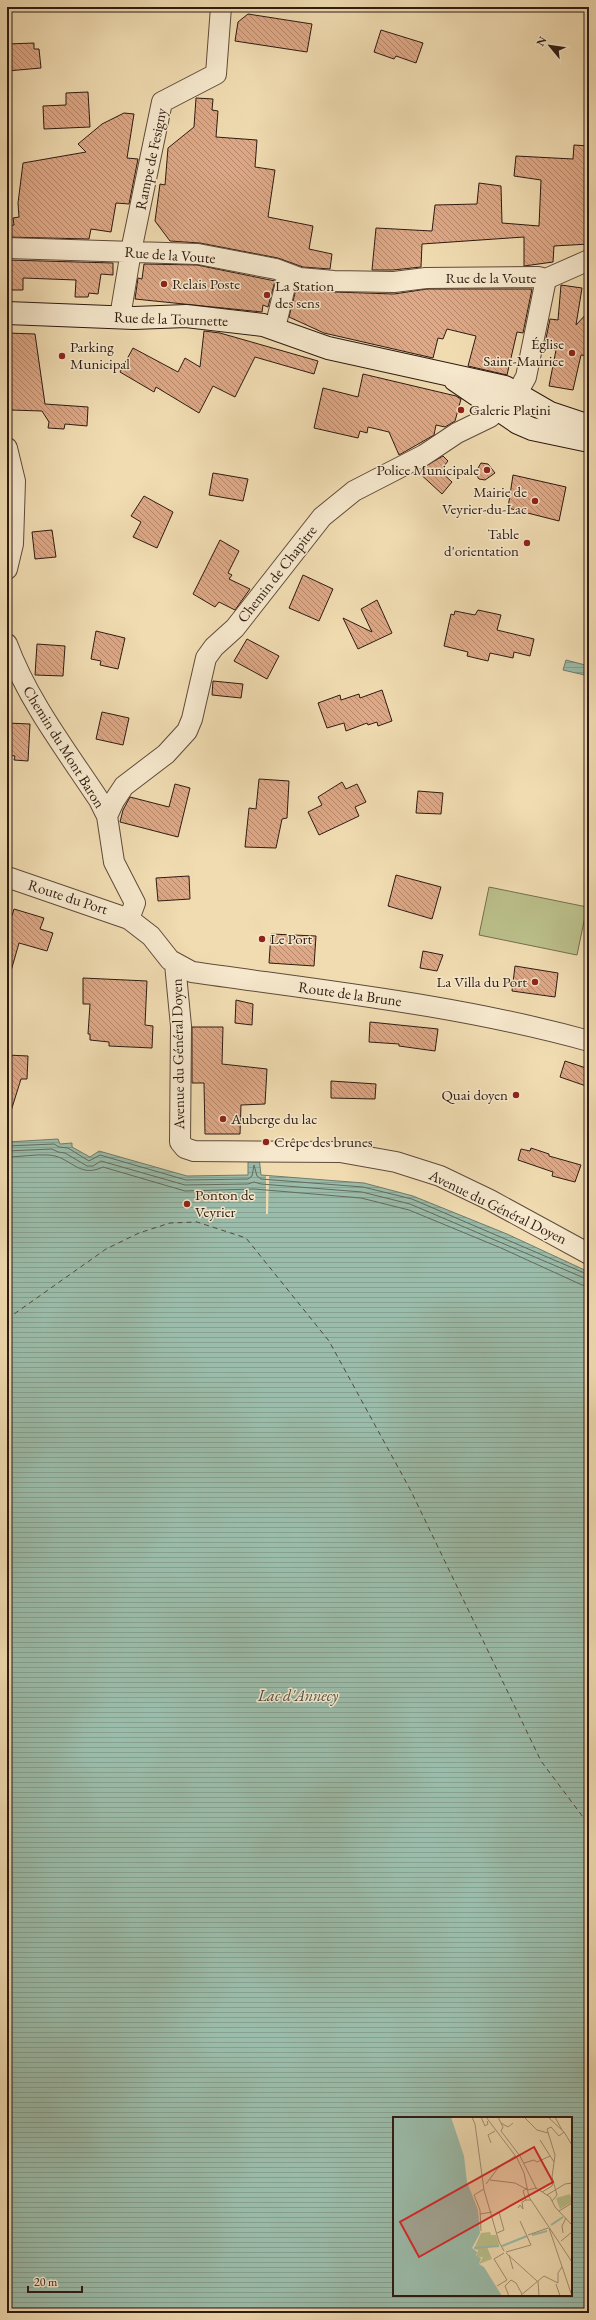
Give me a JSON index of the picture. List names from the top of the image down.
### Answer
{
  "streets": {
    "main road": ["Rue de la Tournette"],
    "street": [
      "Rampe de Fesigny",
      "Rue de la Voute",
      "Chemin de Chapitre",
      "Chemin du Mont Baron",
      "Route du Port",
      "Route de la Brune",
      "Avenue du Général Doyen"
    ]
  },
  "crossings": [
    ["Rampe de Fesigny", "Rue de la Voute"],
    ["Rampe de Fesigny", "Rue de la Tournette"],
    ["Rue de la Voute", "Chemin de Chapitre"],
    ["Rue de la Tournette", "Chemin de Chapitre"],
    ["Chemin de Chapitre", "Chemin du Mont Baron"],
    ["Chemin du Mont Baron", "Route du Port"],
    ["Chemin du Mont Baron", "Route de la Brune"],
    ["Route du Port", "Route de la Brune"],
    ["Route de la Brune", "Avenue du Général Doyen"]
  ],
  "water": ["Lac d'Annecy"],
  "places": [
    "Relais Poste",
    "La Station des sens",
    "Église Saint-Maurice",
    "Parking Municipal",
    "Galerie Platini",
    "Police Municipale",
    "Mairie de Veyrier-du-Lac",
    "Table d'orientation",
    "Le Port",
    "La Villa du Port",
    "Quai doyen",
    "Auberge du lac",
    "Crêpe des brunes",
    "Ponton de Veyrier"
  ],
  "scale_bar": "20 m",
  "north": "top left"
}
